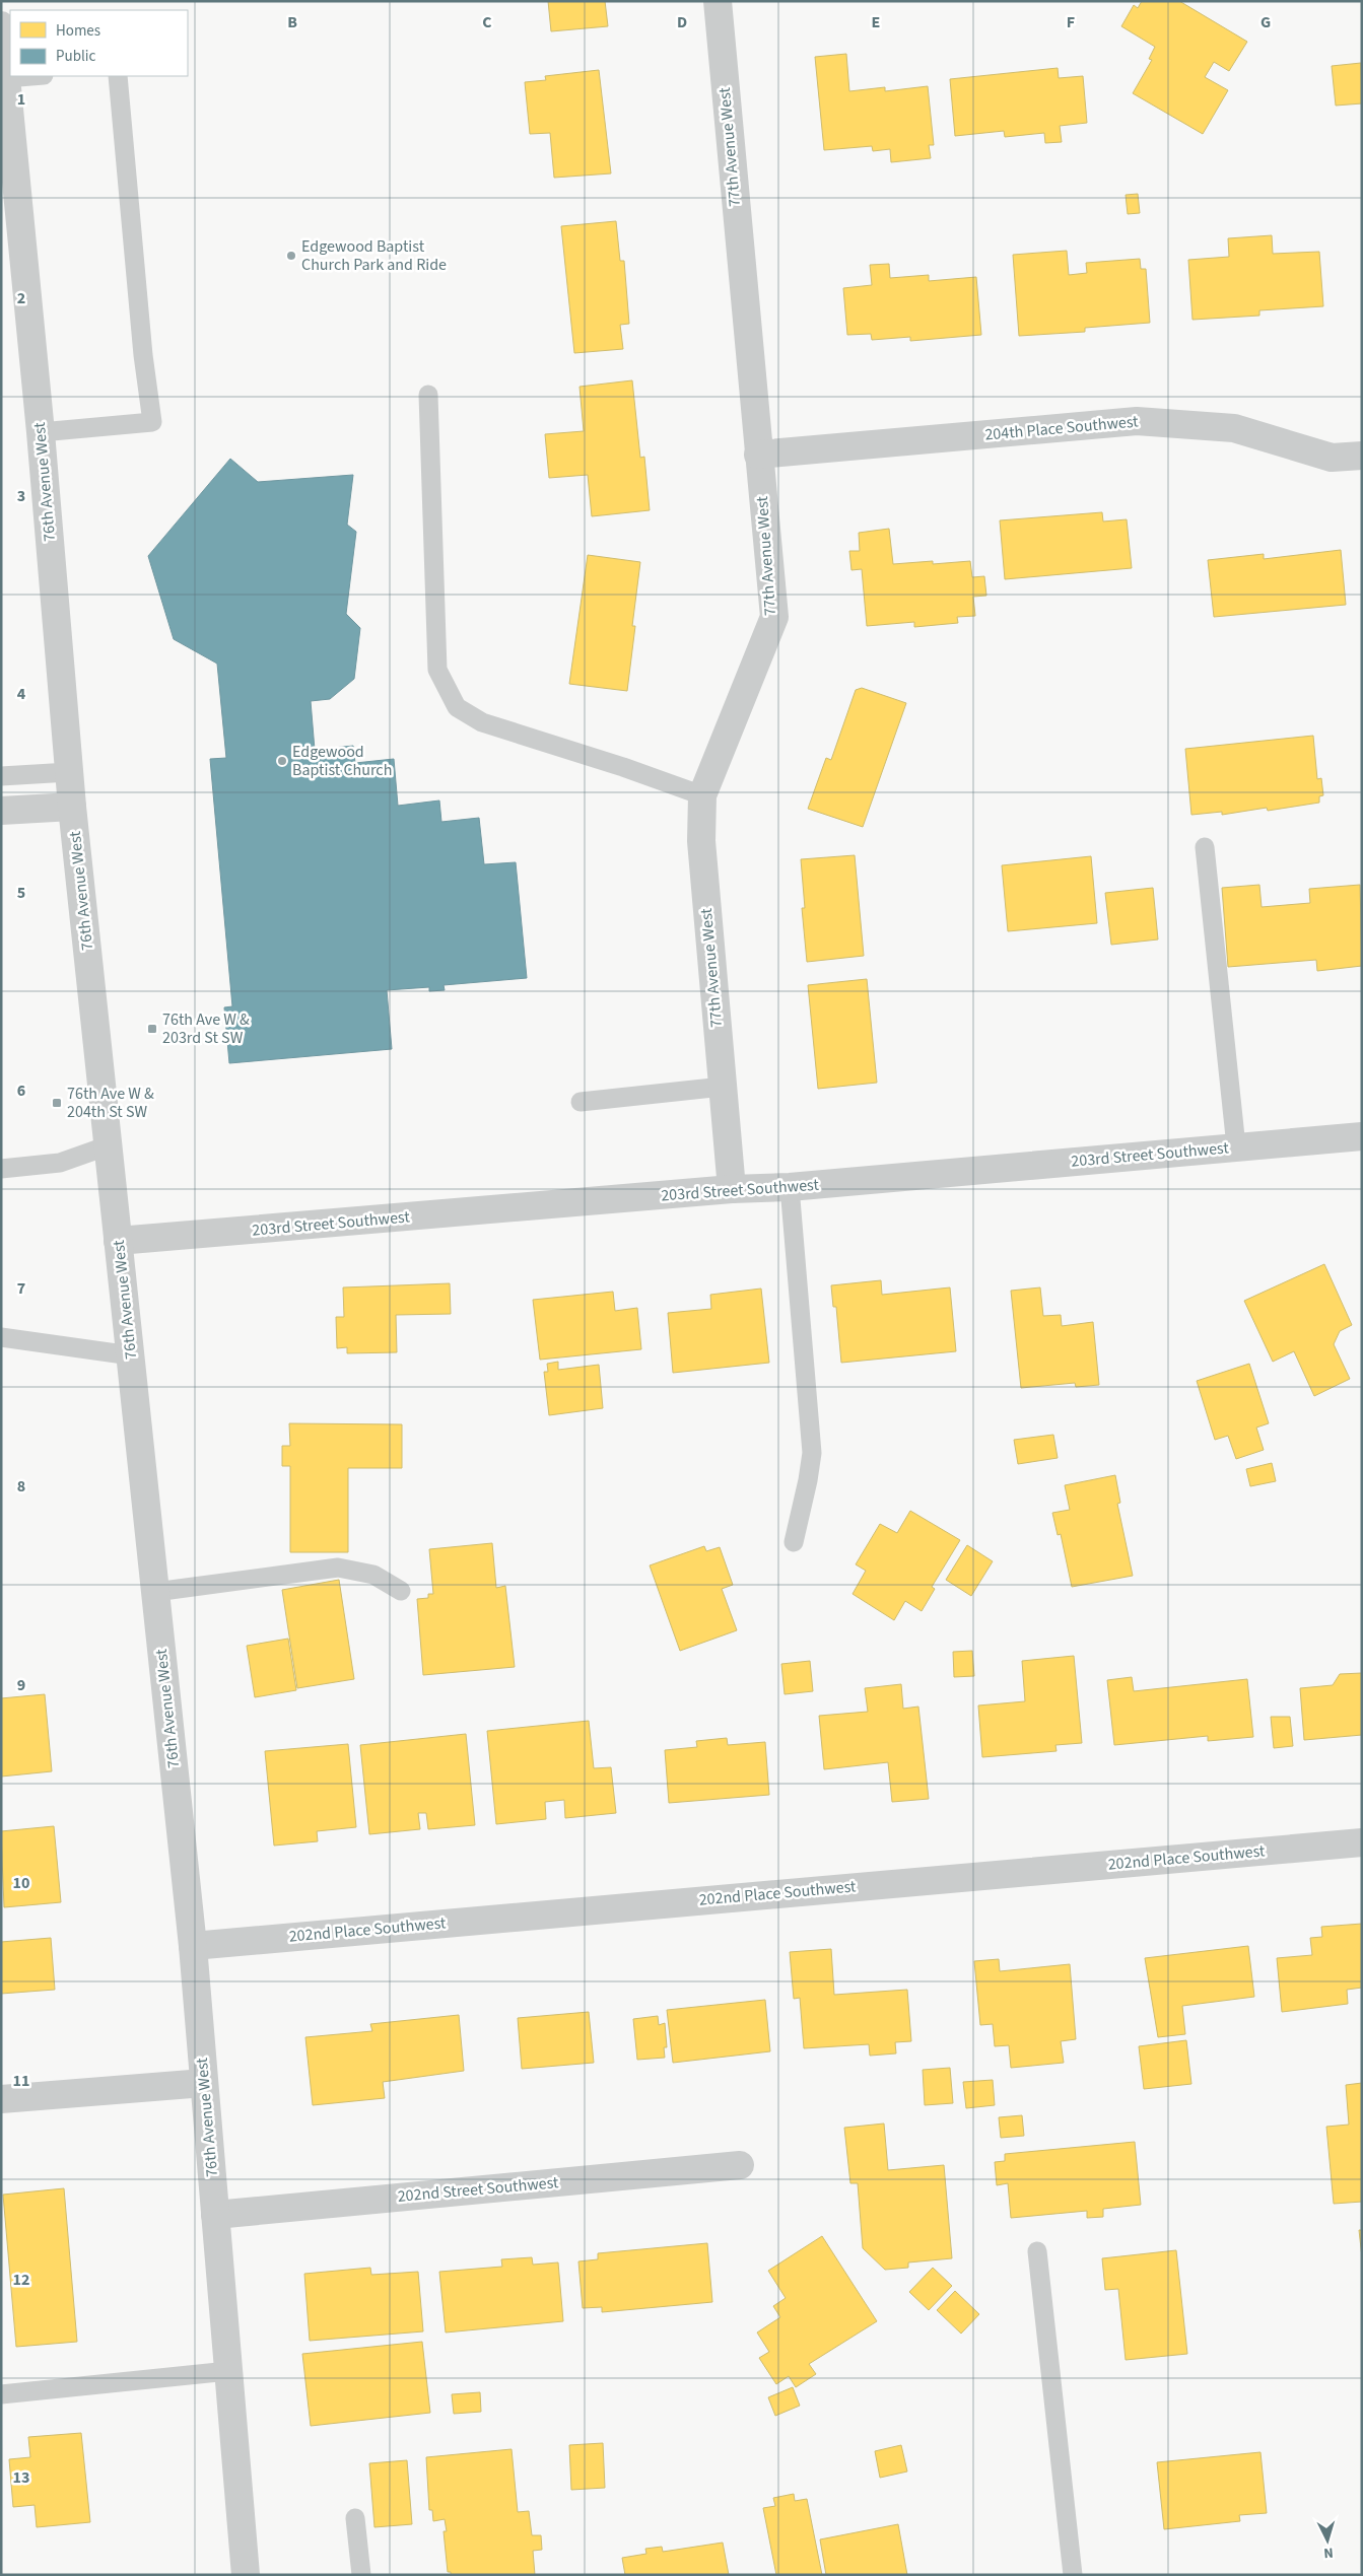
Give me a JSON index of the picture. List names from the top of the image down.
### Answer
{
  "streets": {
    "street": [
      "77th Avenue West",
      "204th Place Southwest",
      "76th Avenue West",
      "203rd Street Southwest",
      "202nd Place Southwest",
      "202nd Street Southwest"
    ]
  },
  "crossings": [
    ["77th Avenue West", "204th Place Southwest"],
    ["77th Avenue West", "203rd Street Southwest"],
    ["76th Avenue West", "203rd Street Southwest"],
    ["76th Avenue West", "202nd Place Southwest"],
    ["76th Avenue West", "202nd Street Southwest"]
  ],
  "places": {
    "other": ["Edgewood Baptist Church Park and Ride", "Edgewood Baptist Church"],
    "transit": ["76th Ave W & 203rd St SW", "76th Ave W & 204th St SW"]
  },
  "legend": ["Homes", "Public"],
  "north": "bottom",
  "grid": {
    "columns": [
      "B",
      "C",
      "D",
      "E",
      "F",
      "G"
    ],
    "rows": [
      "1",
      "2",
      "3",
      "4",
      "5",
      "6",
      "7",
      "8",
      "9",
      "10",
      "11",
      "12",
      "13"
    ]
  }
}
